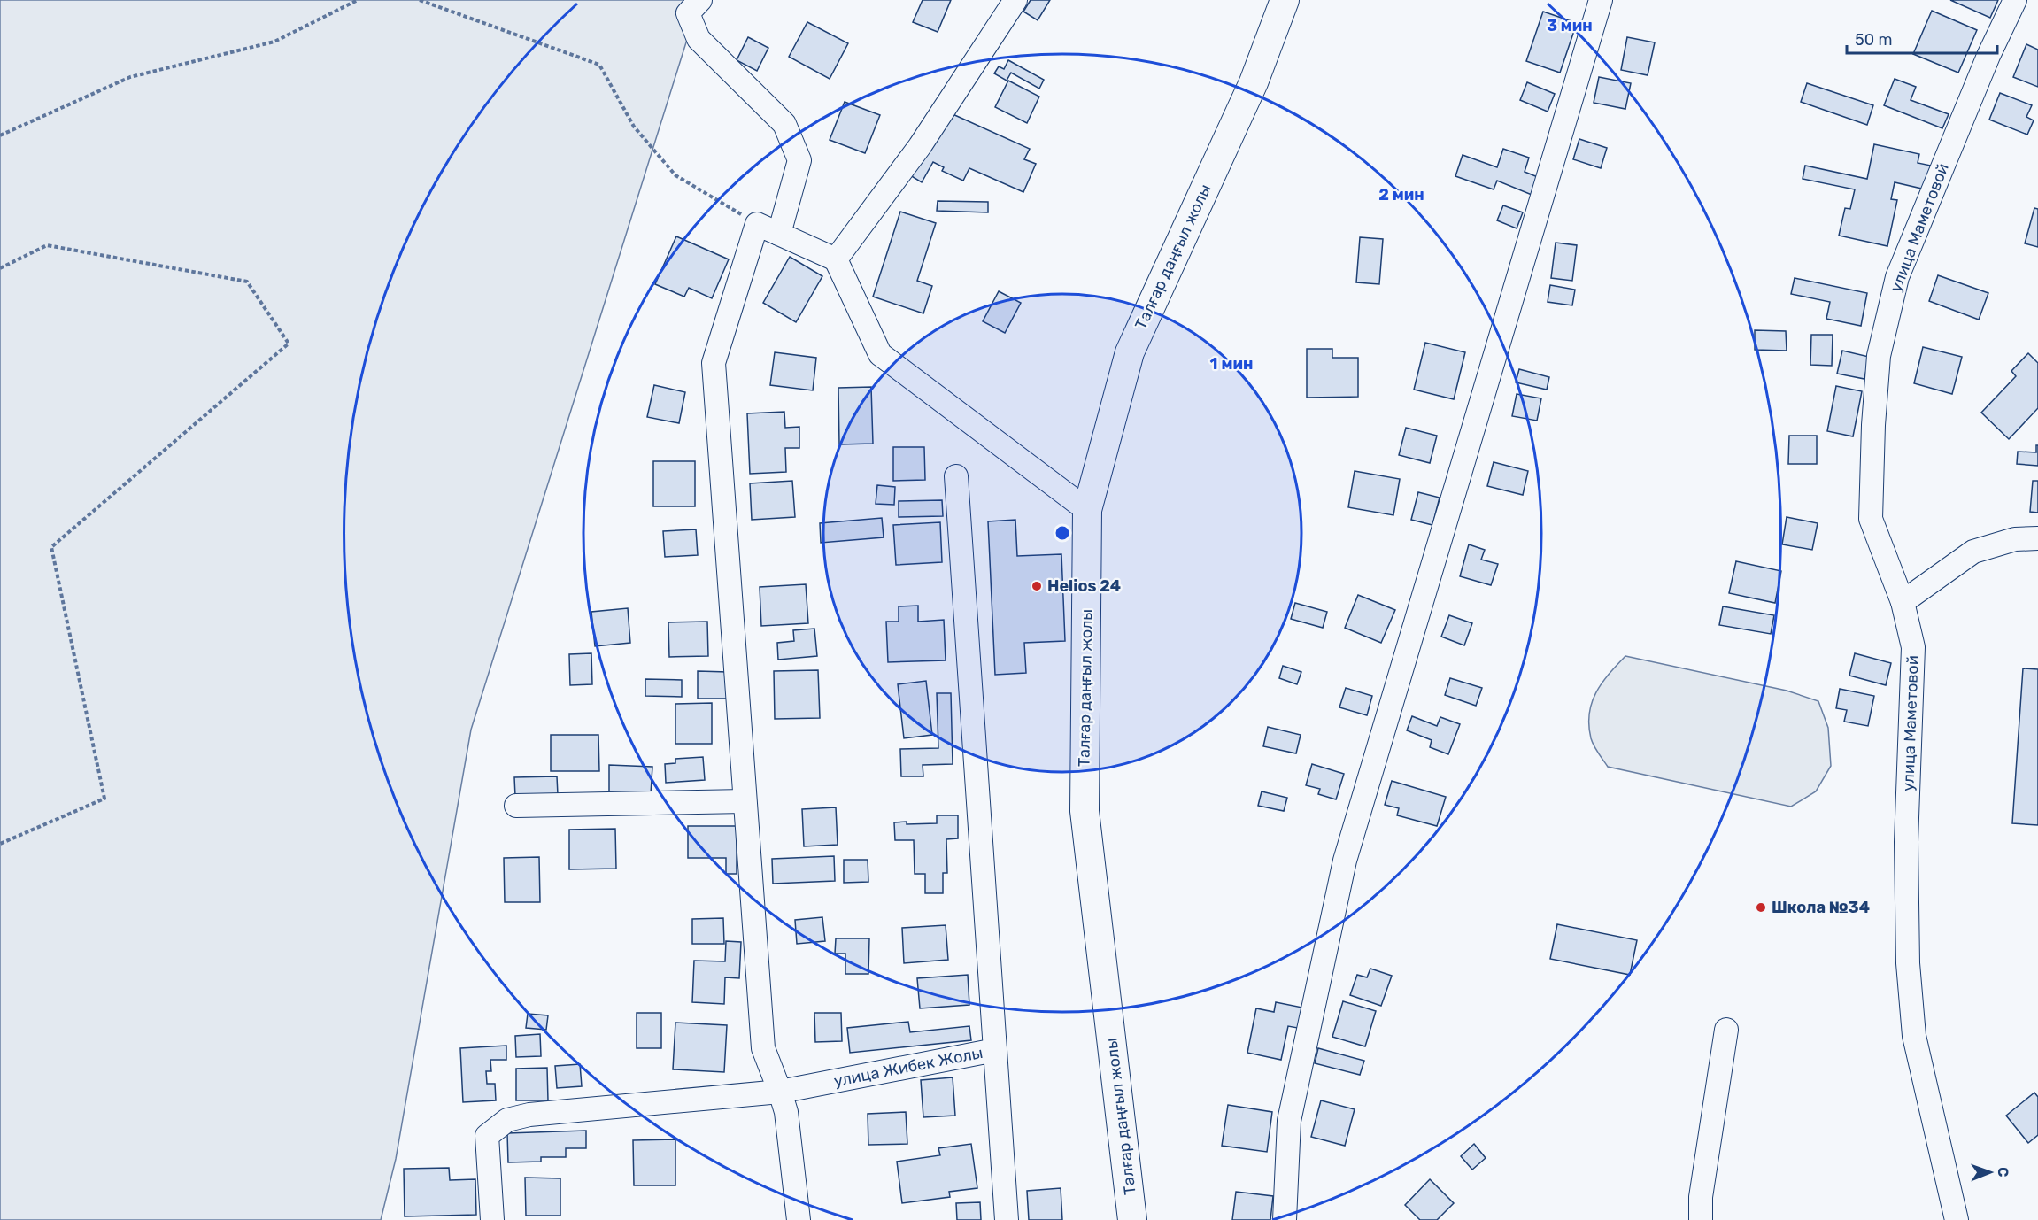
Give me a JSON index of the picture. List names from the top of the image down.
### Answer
{
  "streets": {
    "main road": ["Талғар даңғыл жолы"],
    "street": ["улица Маметовой", "улица Жибек Жолы"]
  },
  "places": ["Helios 24", "Школа №34"],
  "scale_bar": "50 m",
  "north": "right",
  "rings": ["3 мин", "2 мин", "1 мин"]
}
